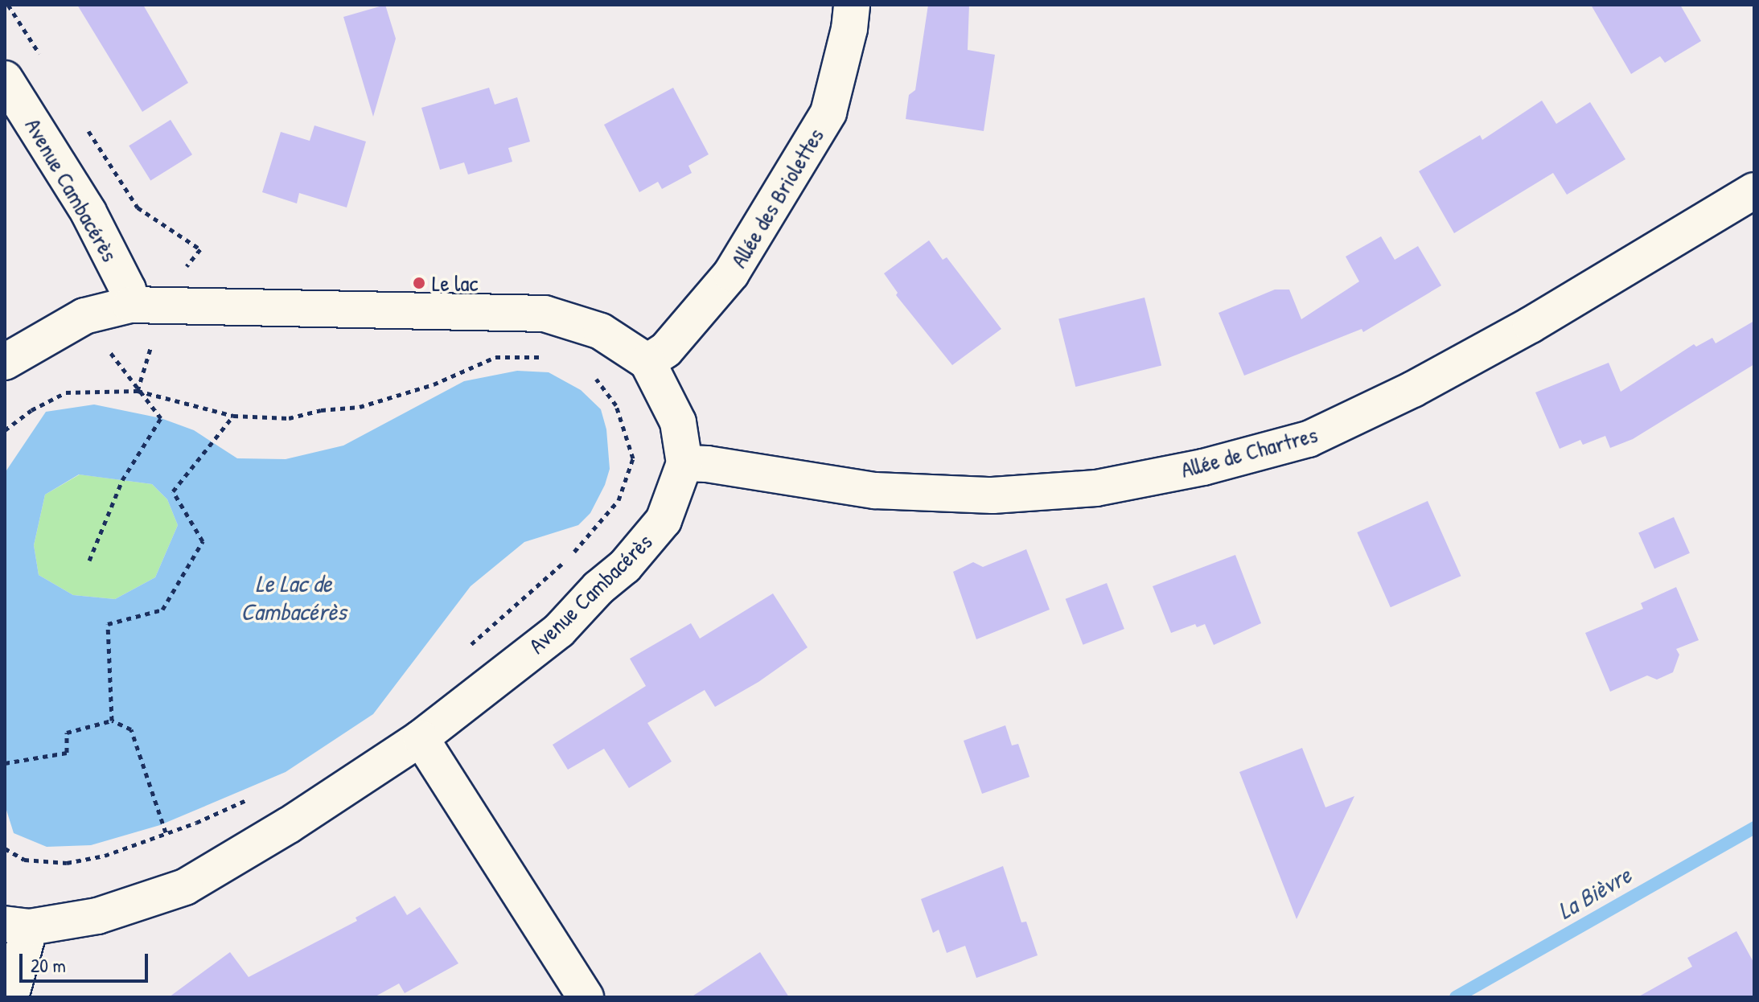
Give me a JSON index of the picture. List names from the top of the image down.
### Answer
{
  "streets": {
    "street": ["Avenue Cambacérès", "Allée des Briolettes", "Allée de Chartres"]
  },
  "crossings": [
    ["Avenue Cambacérès", "Allée des Briolettes"],
    ["Avenue Cambacérès", "Allée de Chartres"]
  ],
  "water": ["Le Lac de Cambacérès", "La Bièvre"],
  "places": ["Le lac"],
  "scale_bar": "20 m"
}
